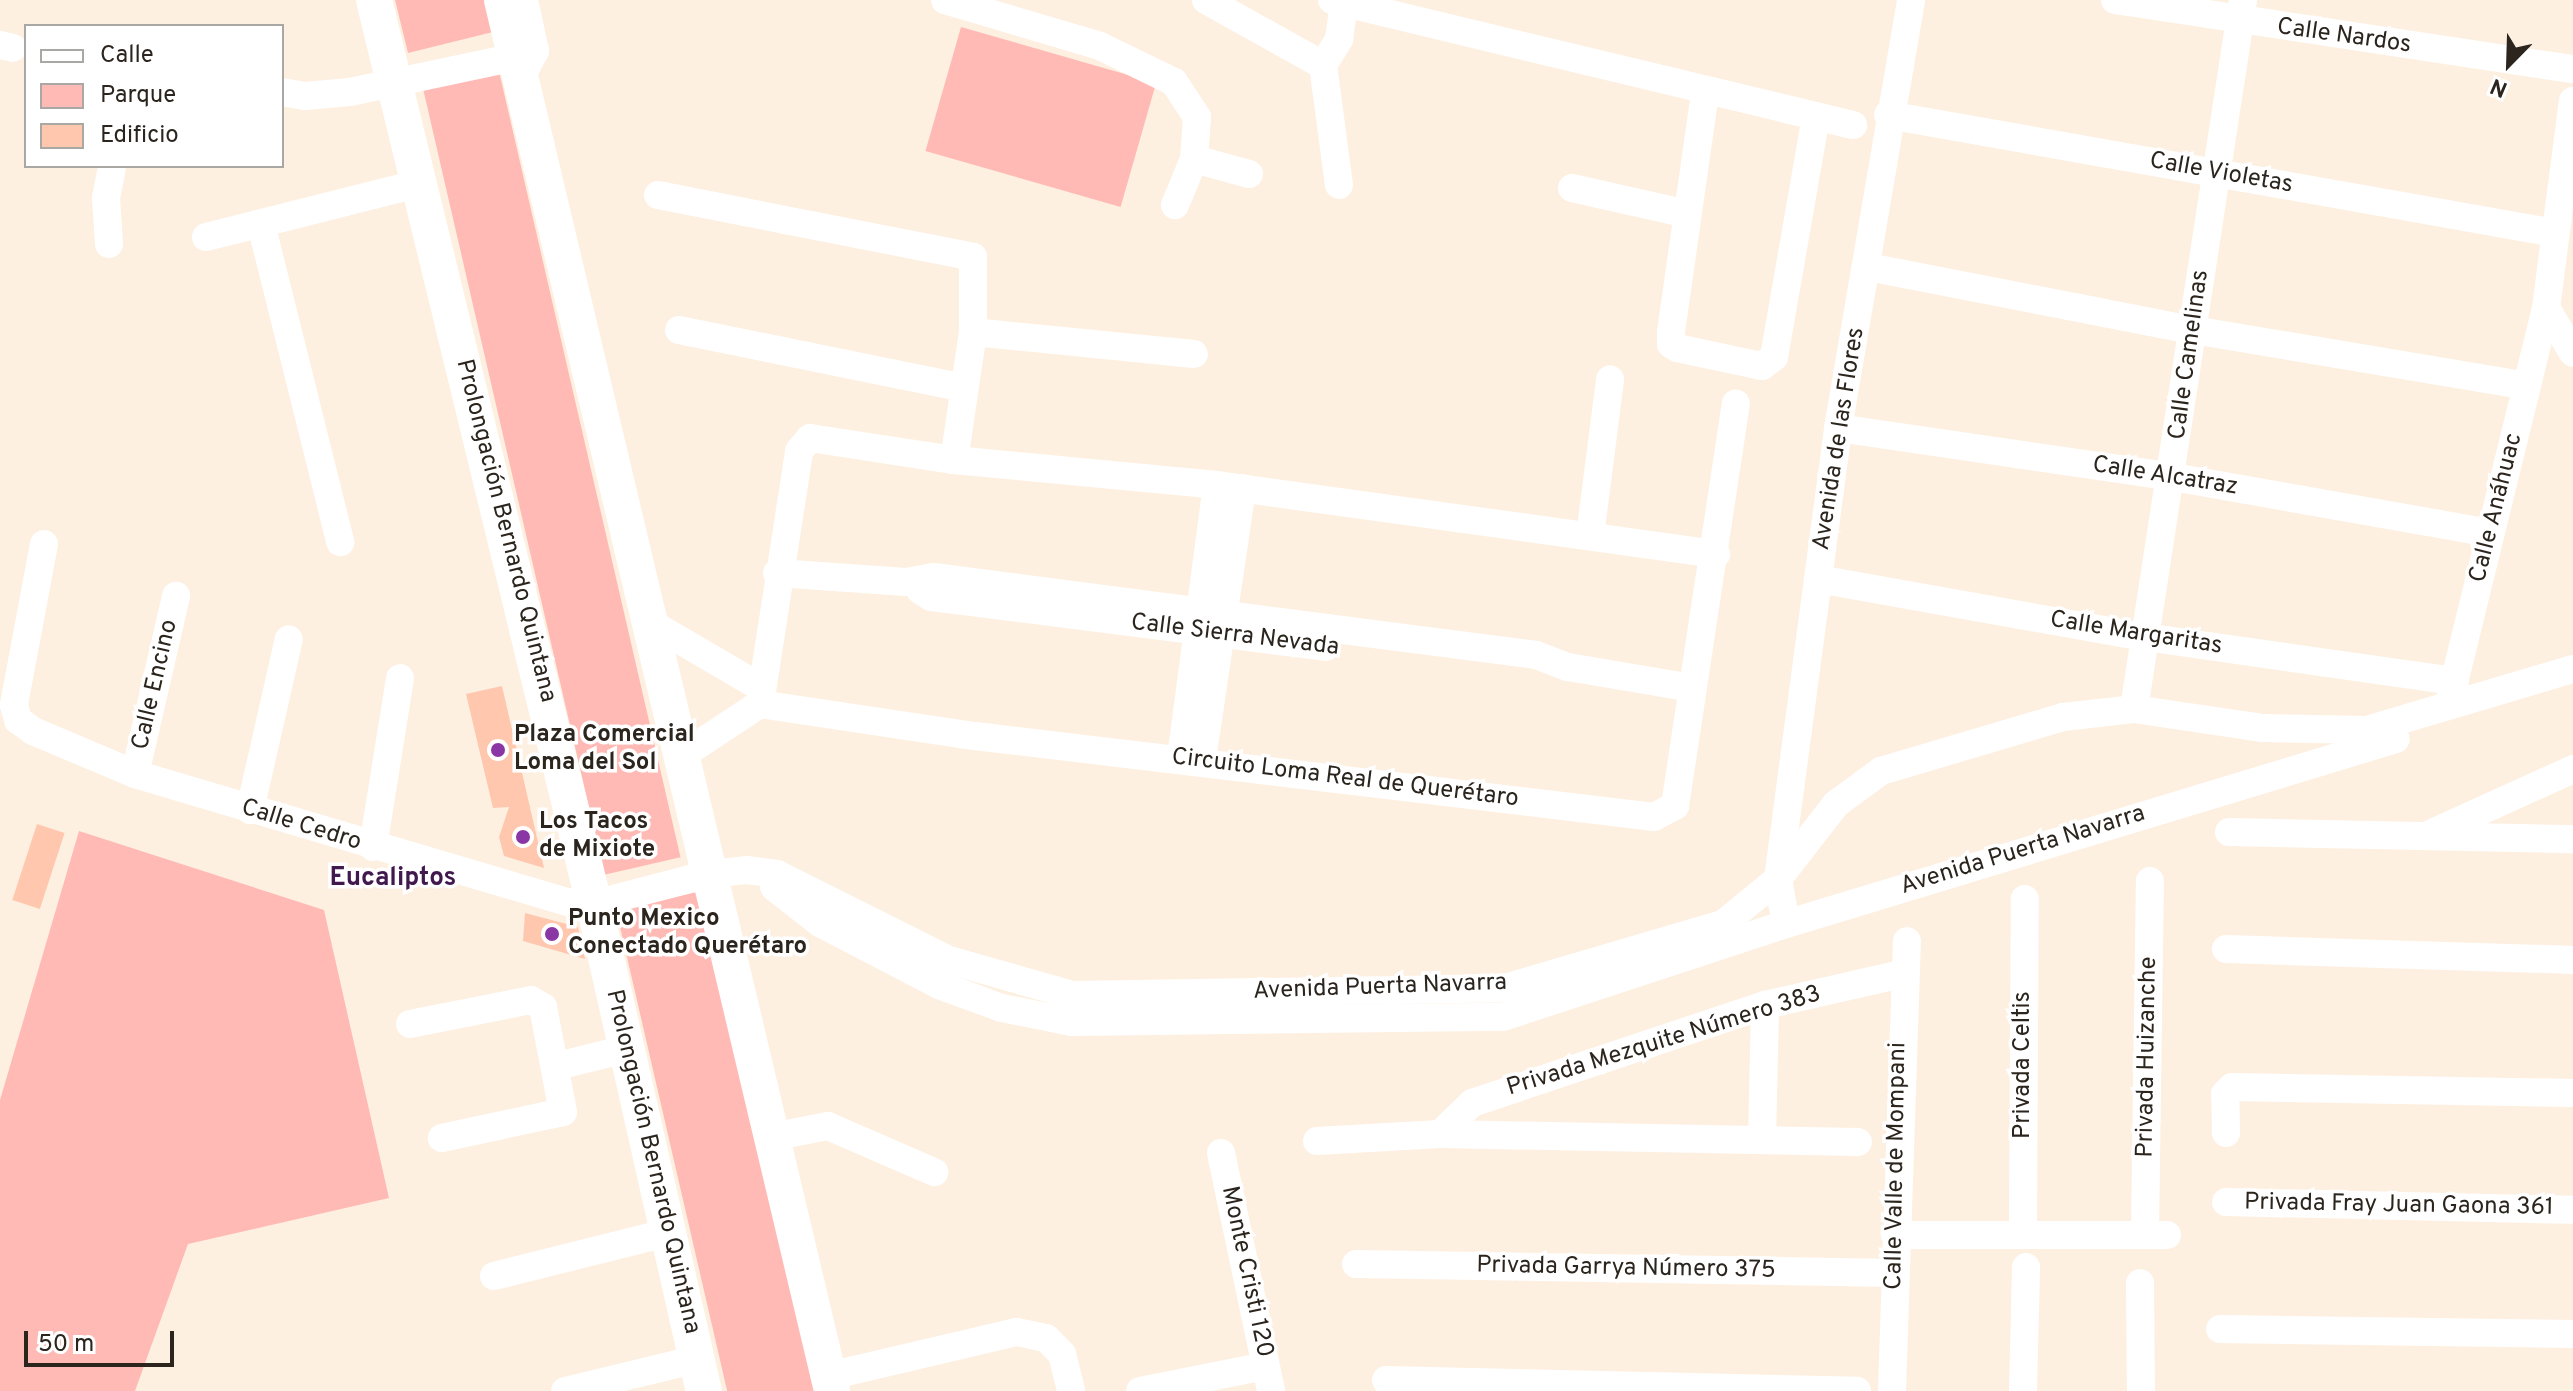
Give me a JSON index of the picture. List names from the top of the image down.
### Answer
{
  "streets": {
    "main road": ["Prolongación Bernardo Quintana"],
    "street": [
      "Calle Nardos",
      "Calle Violetas",
      "Calle Camelinas",
      "Avenida de las Flores",
      "Calle Alcatraz",
      "Calle Anáhuac",
      "Calle Margaritas",
      "Calle Sierra Nevada",
      "Calle Encino",
      "Circuito Loma Real de Querétaro",
      "Calle Cedro",
      "Avenida Puerta Navarra",
      "Privada Mezquite Número 383",
      "Privada Huizanche",
      "Privada Celtis",
      "Calle Valle de Mompani",
      "Privada Fray Juan Gaona 361",
      "Privada Garrya Número 375",
      "Monte Cristi 120"
    ]
  },
  "crossings": [
    ["Calle Nardos", "Calle Camelinas"],
    ["Calle Violetas", "Calle Camelinas"],
    ["Calle Violetas", "Avenida de las Flores"],
    ["Calle Violetas", "Calle Anáhuac"],
    ["Calle Camelinas", "Calle Alcatraz"],
    ["Calle Camelinas", "Calle Margaritas"],
    ["Calle Camelinas", "Avenida Puerta Navarra"],
    ["Avenida de las Flores", "Calle Alcatraz"],
    ["Avenida de las Flores", "Calle Margaritas"],
    ["Avenida de las Flores", "Avenida Puerta Navarra"],
    ["Calle Alcatraz", "Calle Anáhuac"],
    ["Calle Anáhuac", "Calle Margaritas"],
    ["Calle Anáhuac", "Avenida Puerta Navarra"],
    ["Prolongación Bernardo Quintana", "Calle Cedro"],
    ["Prolongación Bernardo Quintana", "Avenida Puerta Navarra"],
    ["Calle Margaritas", "Avenida Puerta Navarra"],
    ["Calle Sierra Nevada", "Circuito Loma Real de Querétaro"],
    ["Calle Encino", "Calle Cedro"],
    ["Calle Cedro", "Avenida Puerta Navarra"],
    ["Privada Mezquite Número 383", "Calle Valle de Mompani"],
    ["Privada Huizanche", "Privada Celtis"],
    ["Calle Valle de Mompani", "Privada Garrya Número 375"]
  ],
  "districts": ["Eucaliptos"],
  "places": ["Plaza Comercial Loma del Sol", "Los Tacos de Mixiote", "Punto Mexico Conectado Querétaro"],
  "legend": ["Calle", "Parque", "Edificio"],
  "scale_bar": "50 m",
  "north": "bottom left"
}
